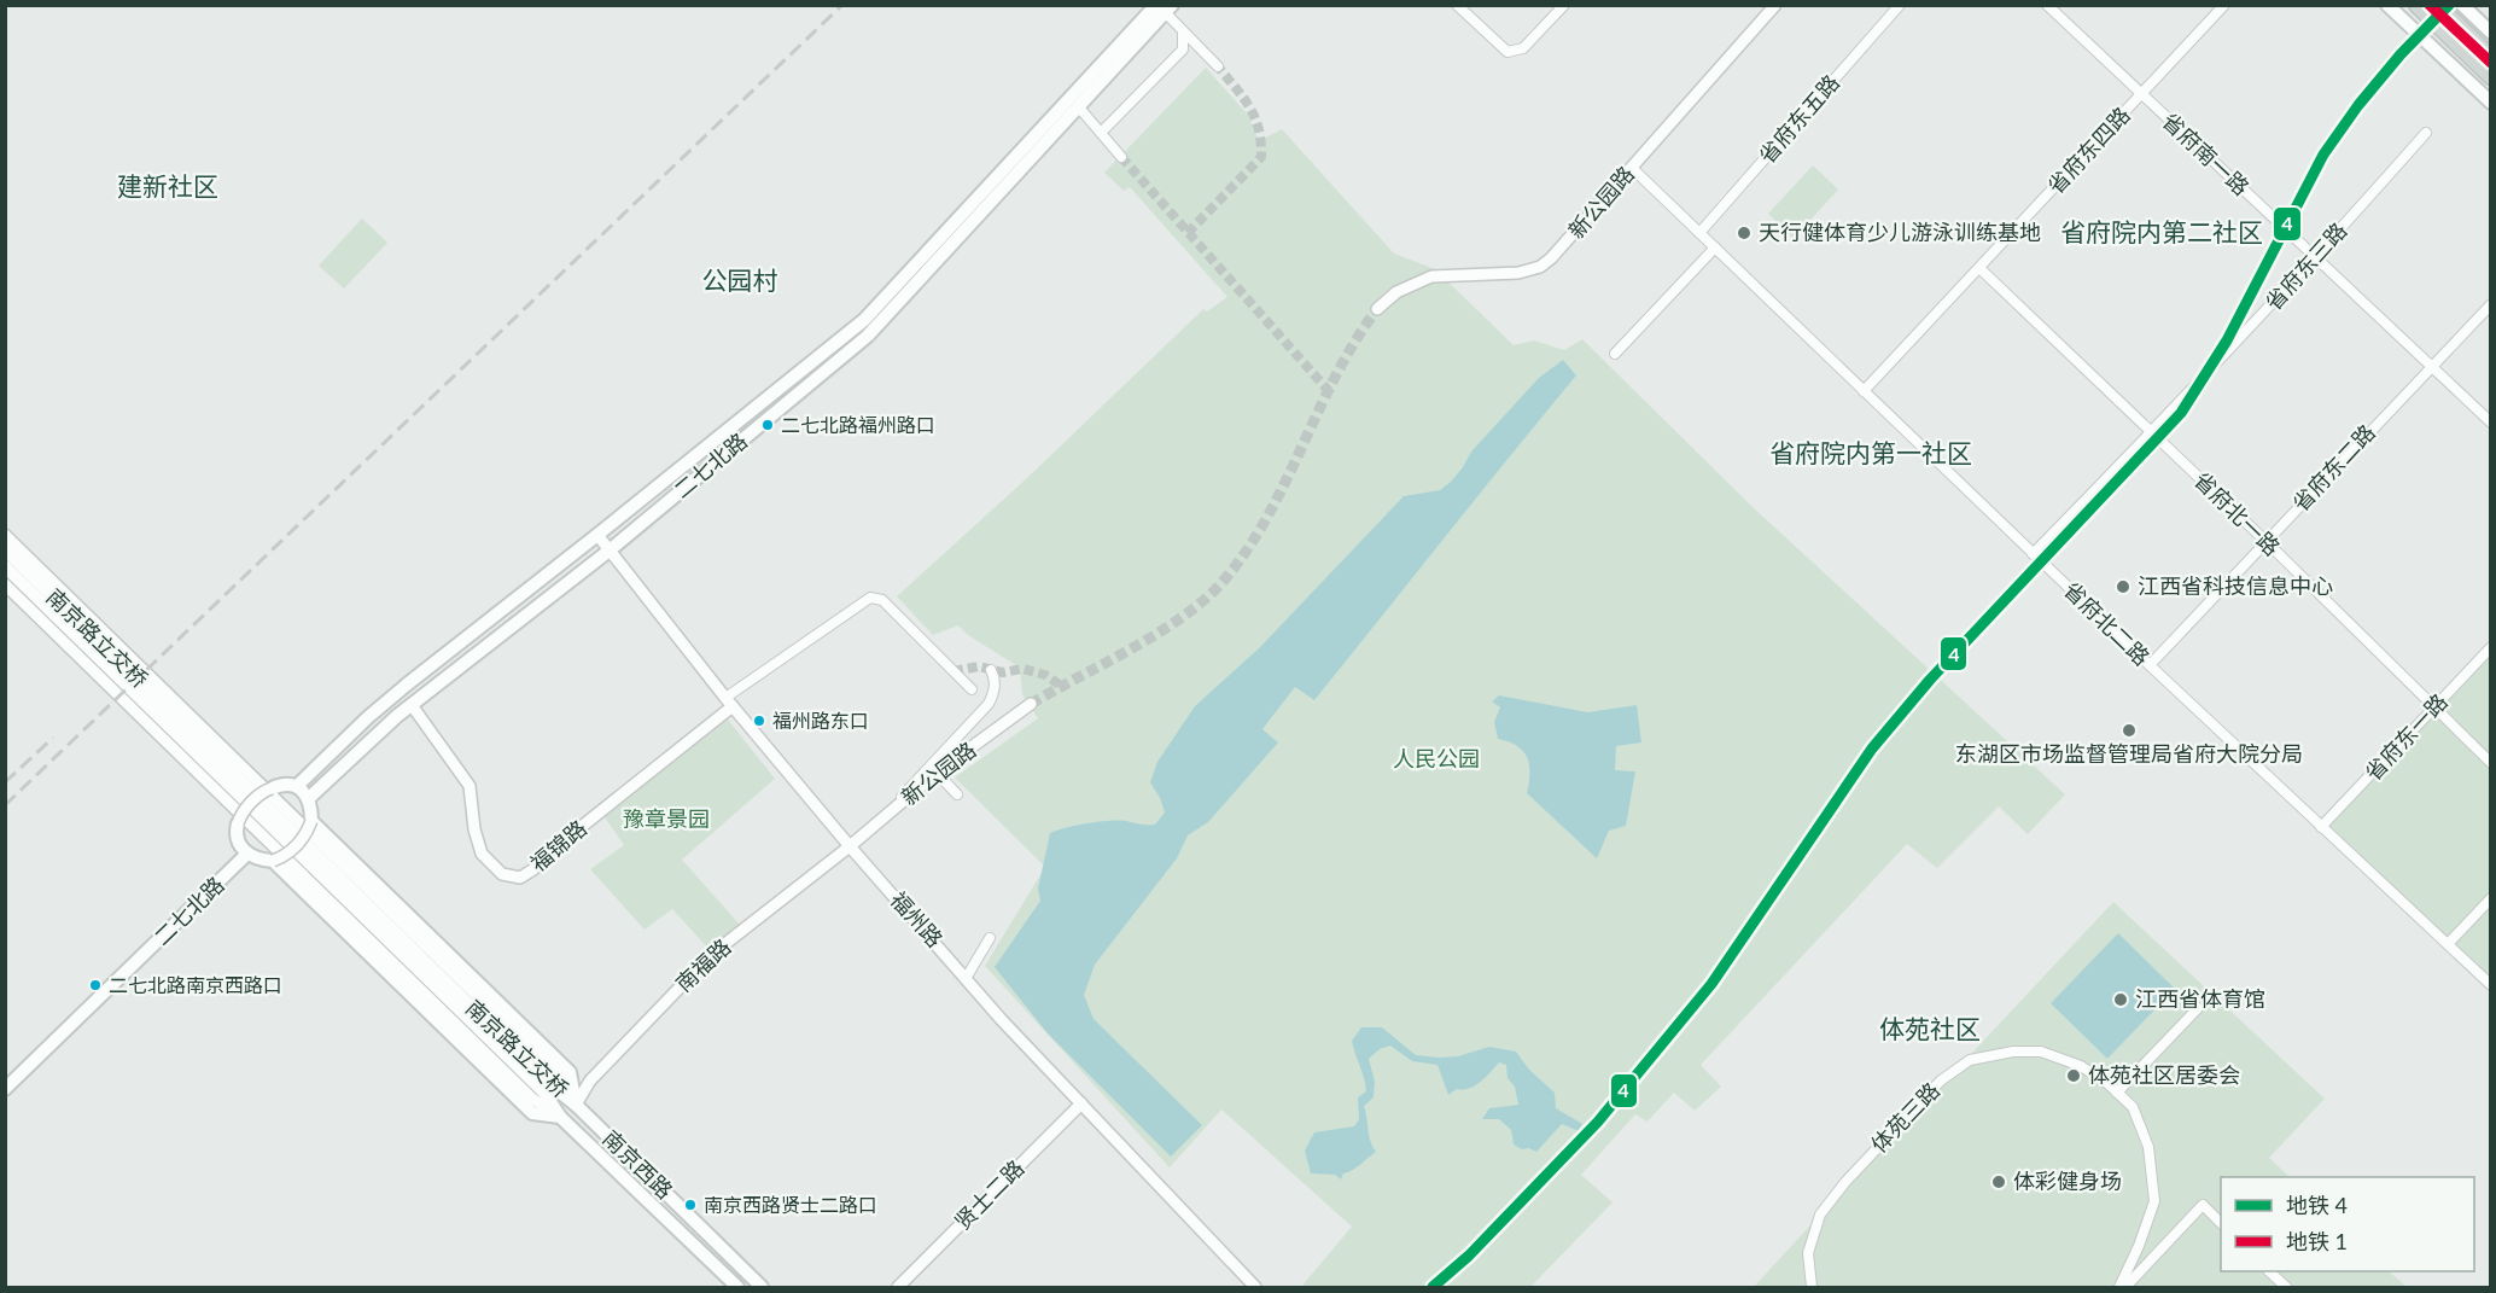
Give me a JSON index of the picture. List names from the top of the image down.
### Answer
{
  "streets": {
    "main road": ["二七北路", "南京路立交桥", "南京西路"],
    "street": [
      "省府东五路",
      "省府东四路",
      "省府南一路",
      "新公园路",
      "省府东三路",
      "省府东二路",
      "省府北一路",
      "省府北二路",
      "省府东一路",
      "福锦路",
      "福州路",
      "南福路",
      "体苑三路",
      "贤士二路"
    ]
  },
  "crossings": [
    ["省府东五路", "省府北二路"],
    ["省府东四路", "省府南一路"],
    ["省府东四路", "省府北一路"],
    ["省府东四路", "省府北二路"],
    ["省府南一路", "省府东三路"],
    ["省府南一路", "省府东二路"],
    ["新公园路", "省府北二路"],
    ["新公园路", "福州路"],
    ["新公园路", "南福路"],
    ["省府东三路", "省府北一路"],
    ["省府东三路", "省府北二路"],
    ["二七北路", "福锦路"],
    ["二七北路", "福州路"],
    ["省府东二路", "省府北一路"],
    ["省府东二路", "省府北二路"],
    ["省府北一路", "省府东一路"],
    ["省府北二路", "省府东一路"],
    ["南京路立交桥", "南福路"],
    ["南京路立交桥", "南京西路"],
    ["福锦路", "福州路"],
    ["福州路", "南福路"],
    ["福州路", "贤士二路"],
    ["南福路", "南京西路"]
  ],
  "districts": [
    "建新社区",
    "省府院内第二社区",
    "公园村",
    "省府院内第一社区",
    "体苑社区"
  ],
  "parks": ["人民公园", "豫章景园"],
  "places": [
    "天行健体育少儿游泳训练基地",
    "二七北路福州路口",
    "江西省科技信息中心",
    "福州路东口",
    "东湖区市场监督管理局省府大院分局",
    "二七北路南京西路口",
    "江西省体育馆",
    "体苑社区居委会",
    "体彩健身场",
    "南京西路贤士二路口"
  ],
  "lines": ["metro line 4", "metro line 1"],
  "legend": ["地铁 4", "地铁 1"]
}
